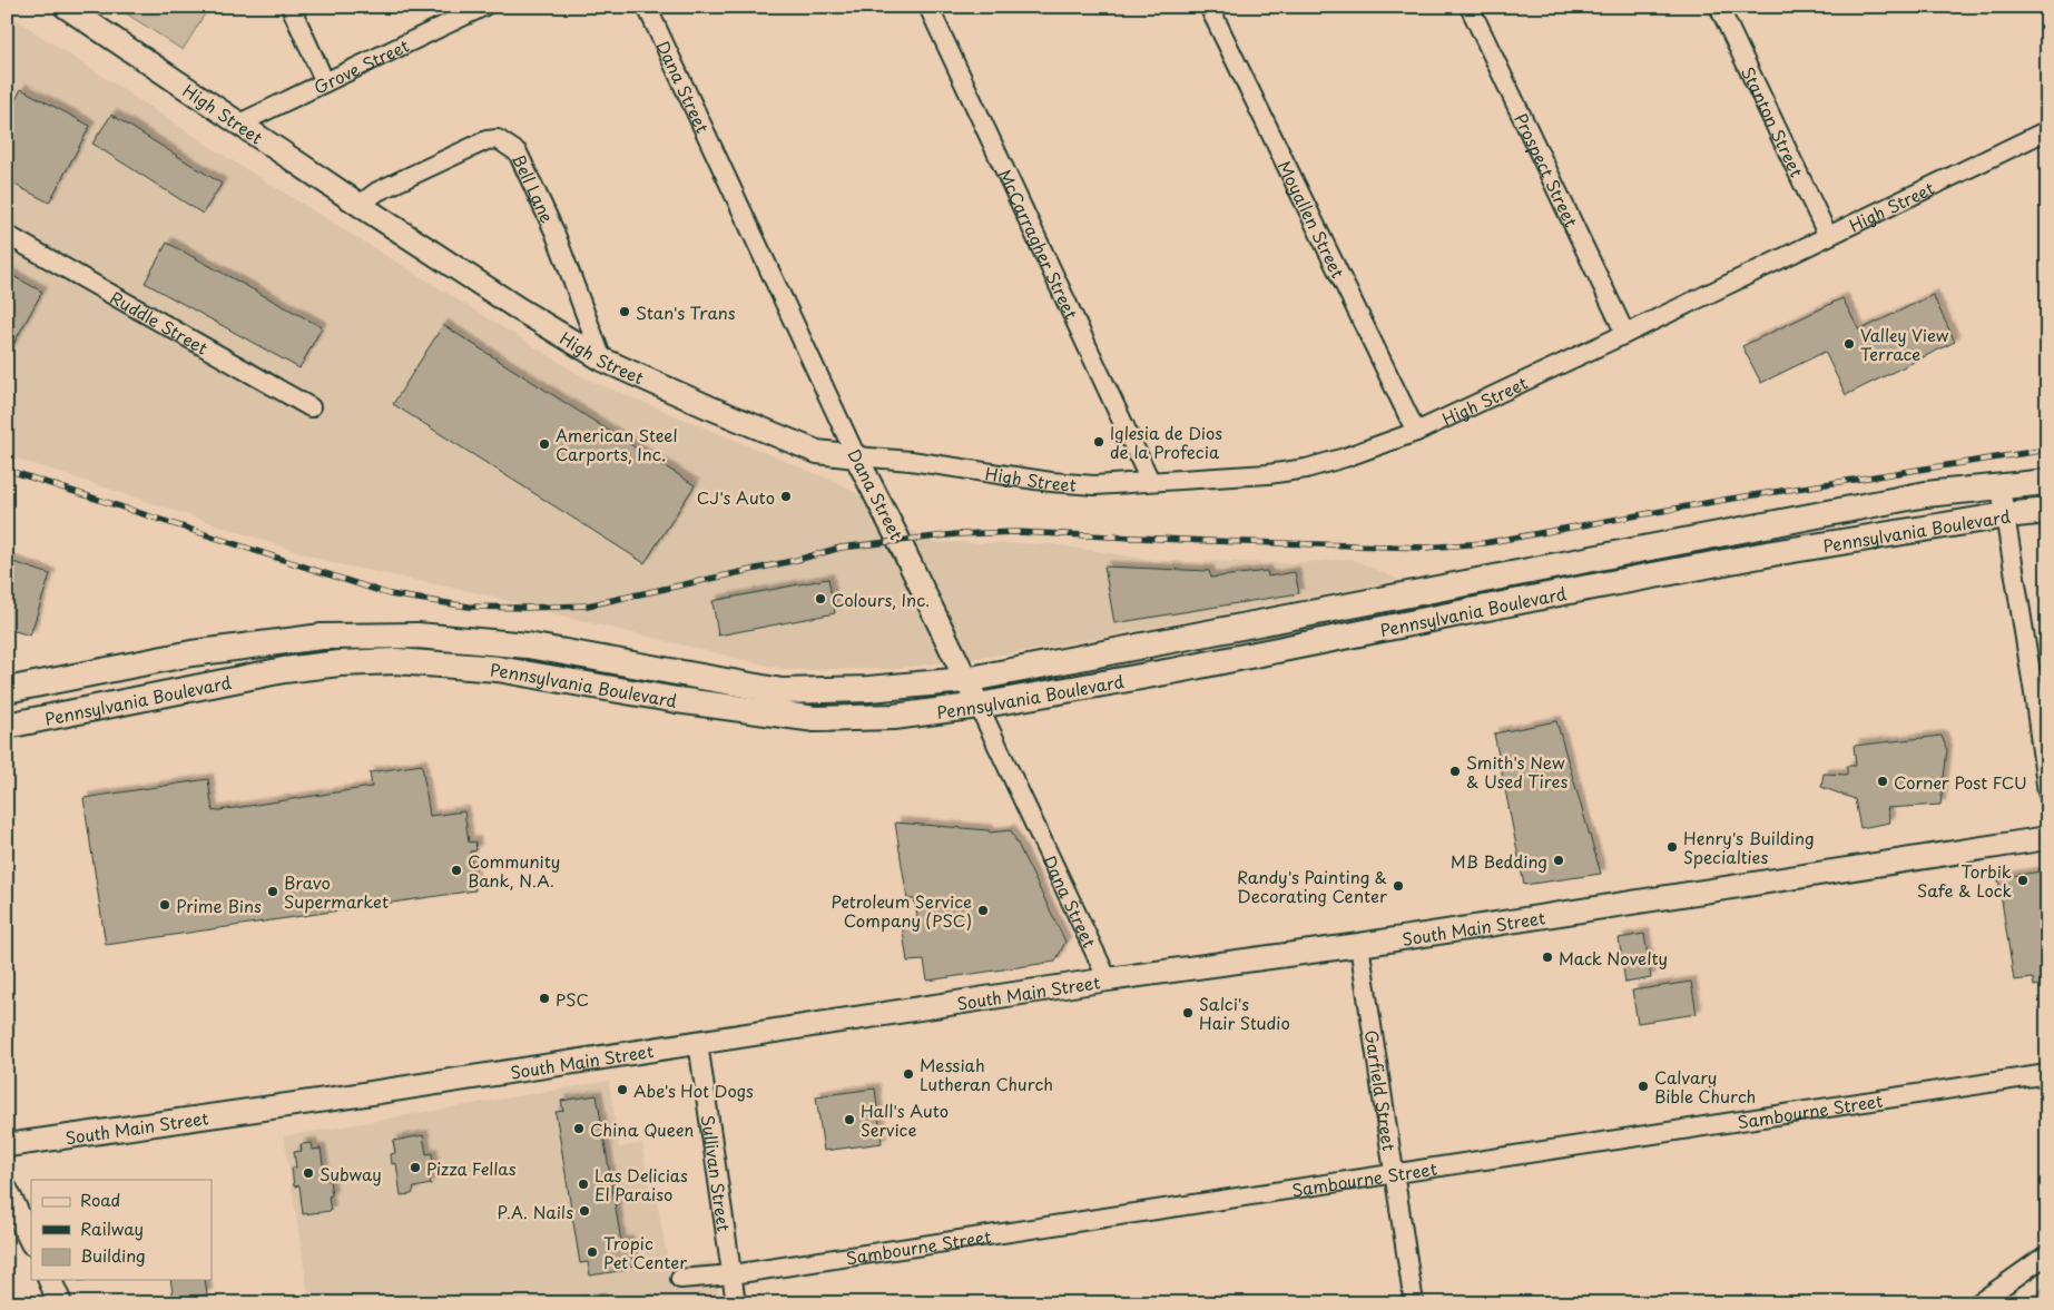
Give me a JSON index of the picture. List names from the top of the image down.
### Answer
{
  "streets": {
    "main road": ["Pennsylvania Boulevard"],
    "street": [
      "Grove Street",
      "Dana Street",
      "High Street",
      "Stanton Street",
      "Prospect Street",
      "Bell Lane",
      "Moyallen Street",
      "McCarragher Street",
      "Ruddle Street",
      "South Main Street",
      "Garfield Street",
      "Sambourne Street",
      "Sullivan Street"
    ]
  },
  "crossings": [
    ["Grove Street", "High Street"],
    ["Dana Street", "High Street"],
    ["Dana Street", "Pennsylvania Boulevard"],
    ["Dana Street", "South Main Street"],
    ["High Street", "Stanton Street"],
    ["High Street", "Prospect Street"],
    ["High Street", "Bell Lane"],
    ["High Street", "Moyallen Street"],
    ["High Street", "McCarragher Street"],
    ["South Main Street", "Garfield Street"],
    ["South Main Street", "Sullivan Street"],
    ["Garfield Street", "Sambourne Street"],
    ["Sambourne Street", "Sullivan Street"]
  ],
  "places": [
    "Stan's Trans",
    "Valley View Terrace",
    "Iglesia de Dios de la Profecia",
    "American Steel Carports, Inc.",
    "CJ's Auto",
    "Colours, Inc.",
    "Smith's New & Used Tires",
    "Corner Post FCU",
    "Henry's Building Specialties",
    "MB Bedding",
    "Community Bank, N.A.",
    "Torbik Safe & Lock",
    "Randy's Painting & Decorating Center",
    "Bravo Supermarket",
    "Prime Bins",
    "Petroleum Service Company (PSC)",
    "Mack Novelty",
    "PSC",
    "Salci's Hair Studio",
    "Messiah Lutheran Church",
    "Calvary Bible Church",
    "Abe's Hot Dogs",
    "Hall's Auto Service",
    "China Queen",
    "Pizza Fellas",
    "Subway",
    "Las Delicias El Paraiso",
    "P.A. Nails",
    "Tropic Pet Center"
  ],
  "legend": ["Road", "Railway", "Building"]
}
